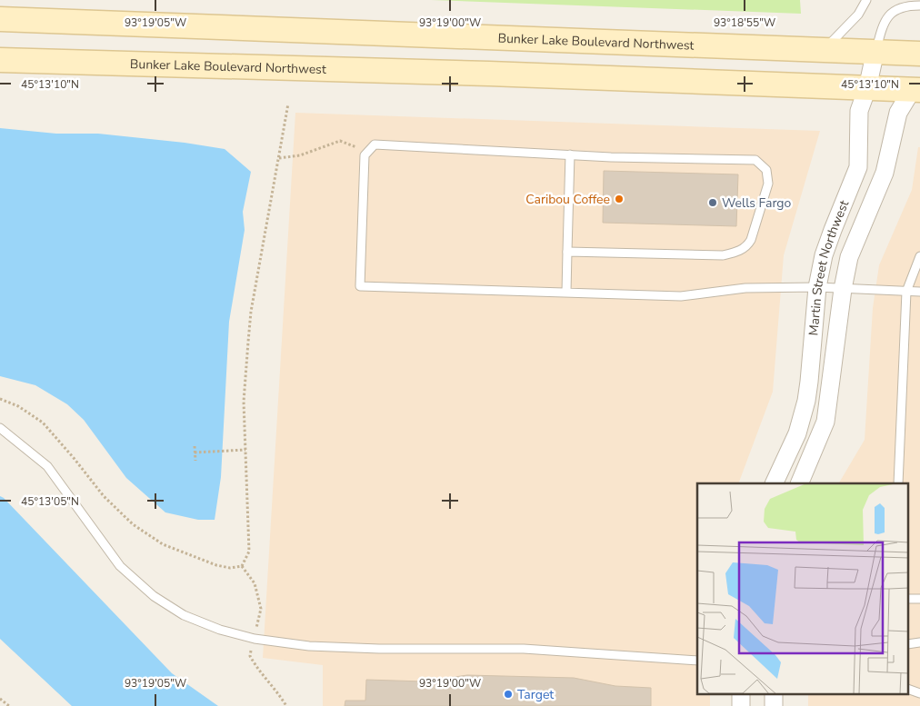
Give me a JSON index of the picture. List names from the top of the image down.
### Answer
{
  "streets": {
    "main road": ["Bunker Lake Boulevard Northwest"],
    "street": ["Martin Street Northwest"]
  },
  "crossings": [
    ["Bunker Lake Boulevard Northwest", "Martin Street Northwest"]
  ],
  "places": ["Caribou Coffee", "Wells Fargo", "Target"],
  "coordinates": [
    "93°19'05\"W",
    "93°19'00\"W",
    "93°18'55\"W",
    "45°13'10\"N",
    "45°13'05\"N"
  ]
}
